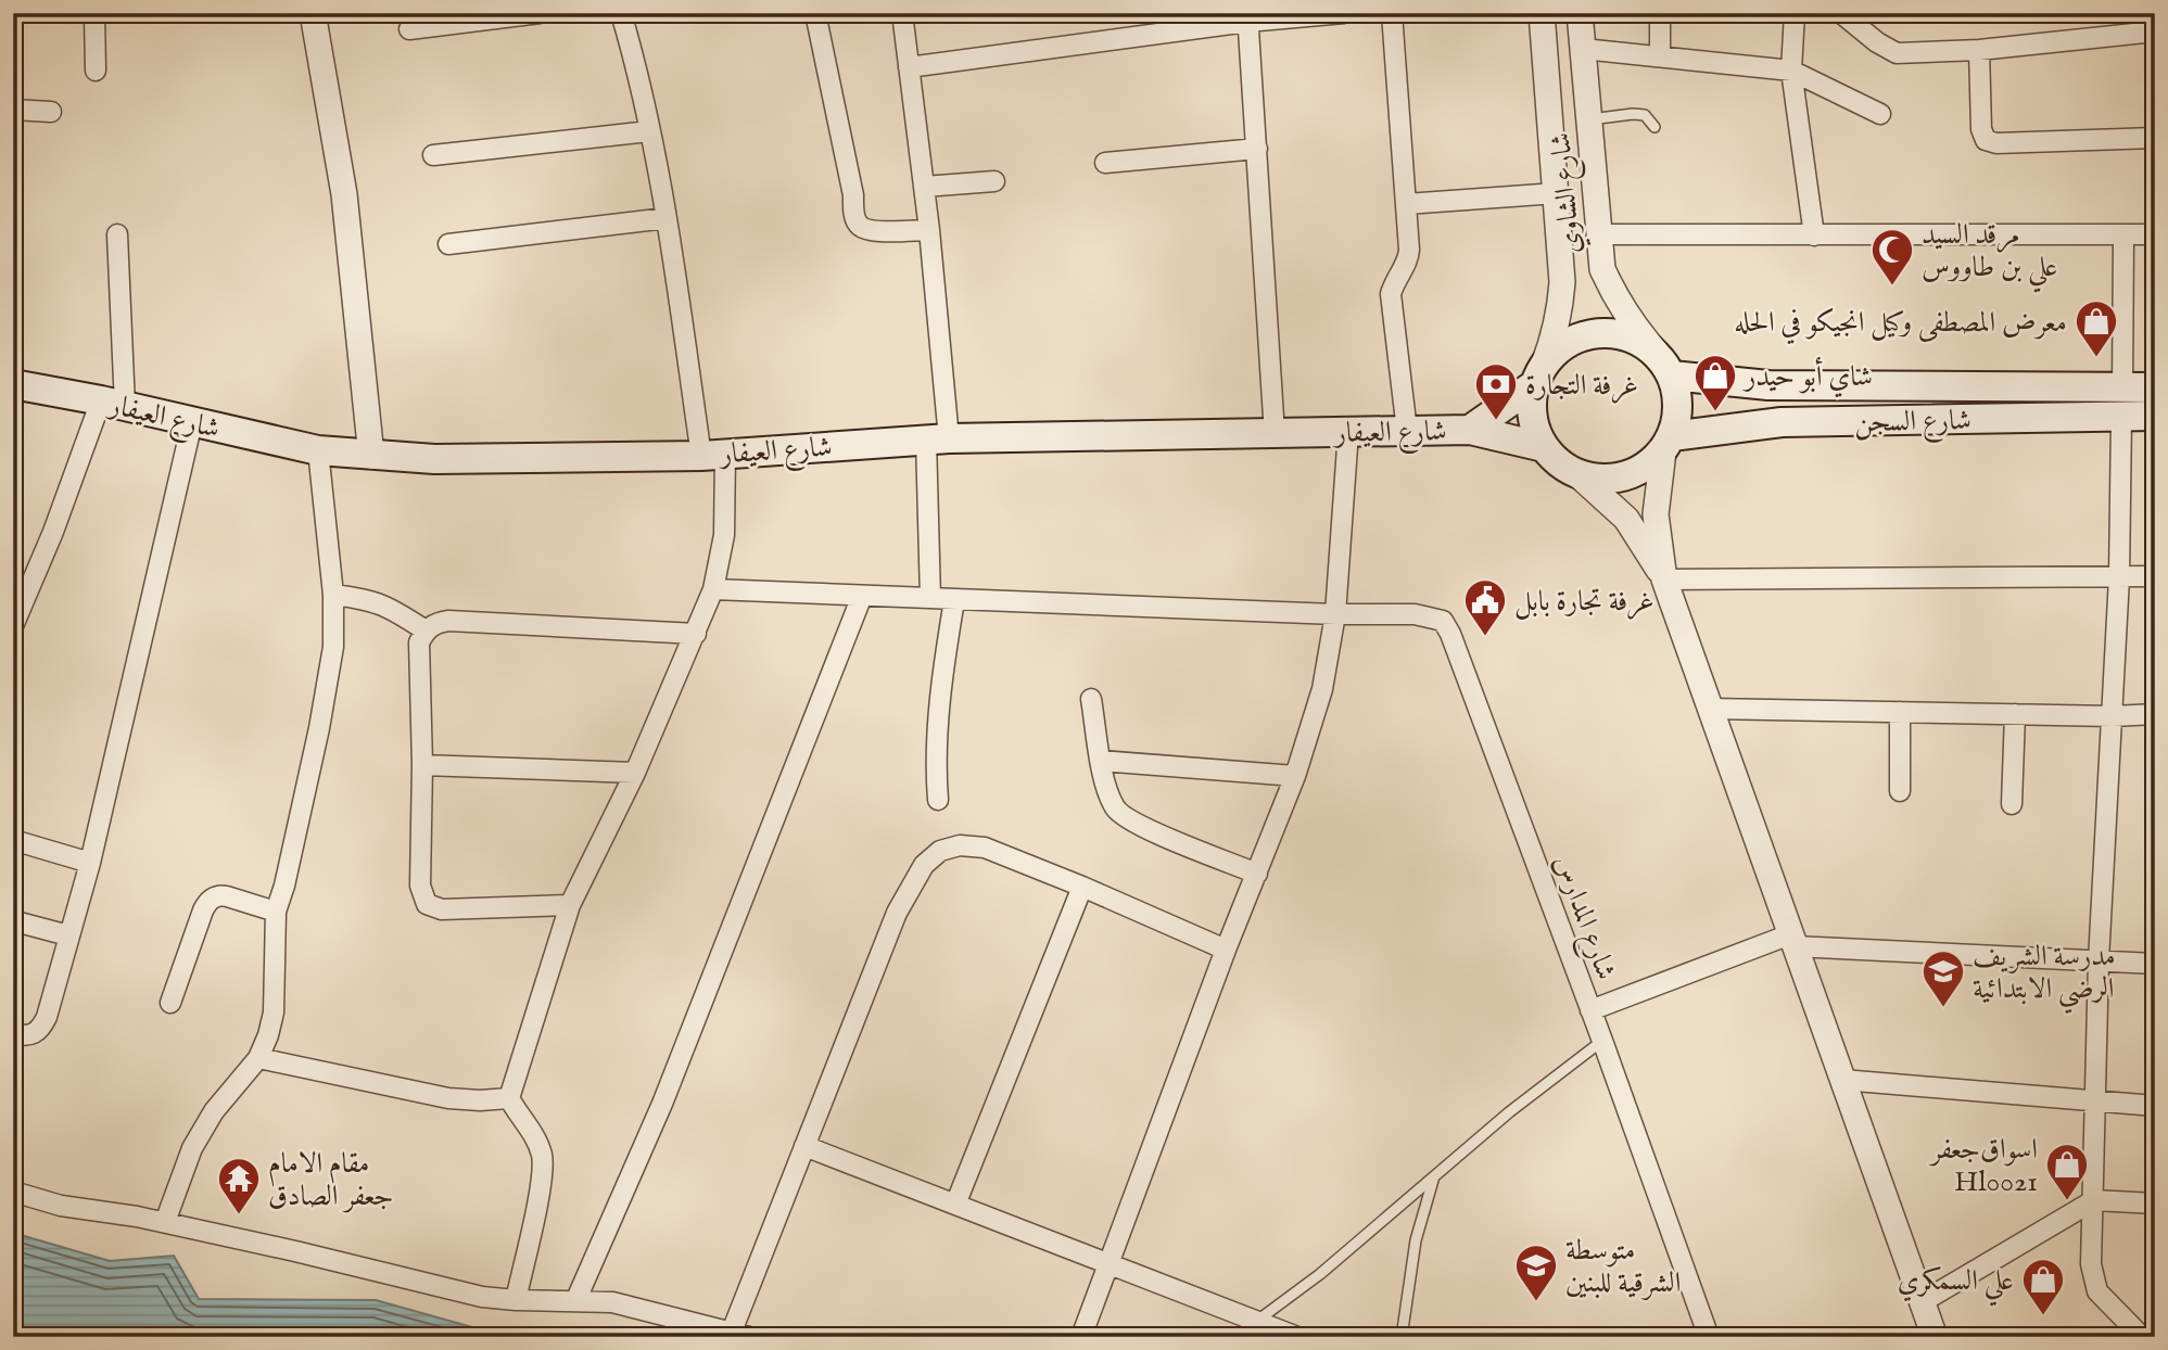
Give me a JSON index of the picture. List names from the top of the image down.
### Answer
{
  "streets": {
    "main road": ["شارع العيفار", "شارع السجن"],
    "street": ["شارع الشاوي", "شارع المدارس"]
  },
  "crossings": [
    ["شارع الشاوي", "شارع العيفار"],
    ["شارع الشاوي", "شارع السجن"],
    ["شارع العيفار", "شارع السجن"]
  ],
  "places": {
    "mosque": ["مرقد السيد علي بن طاووس"],
    "shop": [
      "معرض المصطفى وكيل انجيكو في الحله",
      "شاي أبو حيدر",
      "اسواق‌جعفر Hl0021",
      "علي السمكري"
    ],
    "bank": ["غرفة التجارة"],
    "public building": ["غرفة تجارة بابل"],
    "school or university": ["مدرسة الشريف الرضي الابتدائية", "متوسطة الشرقية للبنين"],
    "temple": ["مقام الامام جعفر الصادق"]
  }
}
